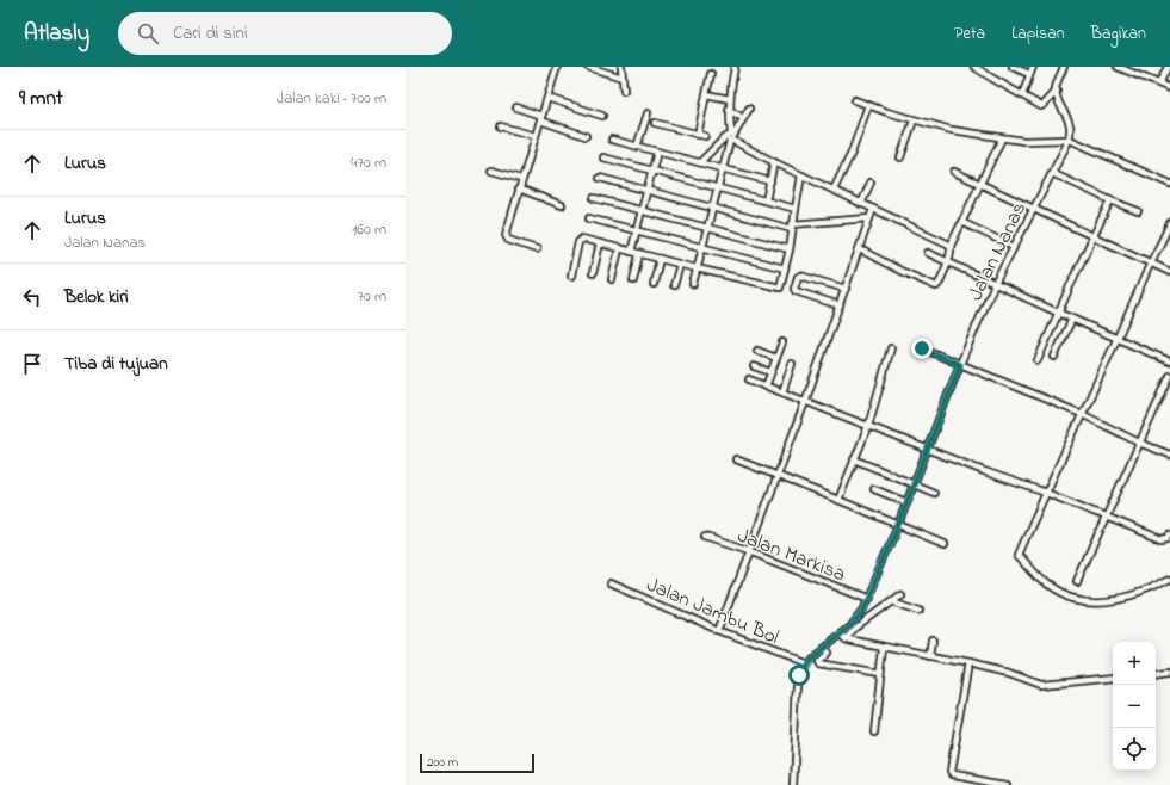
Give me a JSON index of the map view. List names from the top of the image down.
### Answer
{
  "streets": {
    "street": ["Jalan Nanas", "Jalan Markisa", "Jalan Jambu Bol"]
  },
  "crossings": [
    ["Jalan Nanas", "Jalan Markisa"]
  ],
  "scale_bar": "200 m",
  "page": {
    "header": "Atlasly",
    "search": "Cari di sini",
    "nav": ["Peta", "Lapisan", "Bagikan"],
    "heading": ["9 mnt", "Jalan kaki · 700 m"],
    "list": [
      ["Lurus", "470 m"],
      ["Lurus", "Jalan Nanas", "160 m"],
      ["Belok kiri", "70 m"],
      "Tiba di tujuan"
    ],
    "map_buttons": ["+", "−"],
    "scale": "200 m"
  }
}
